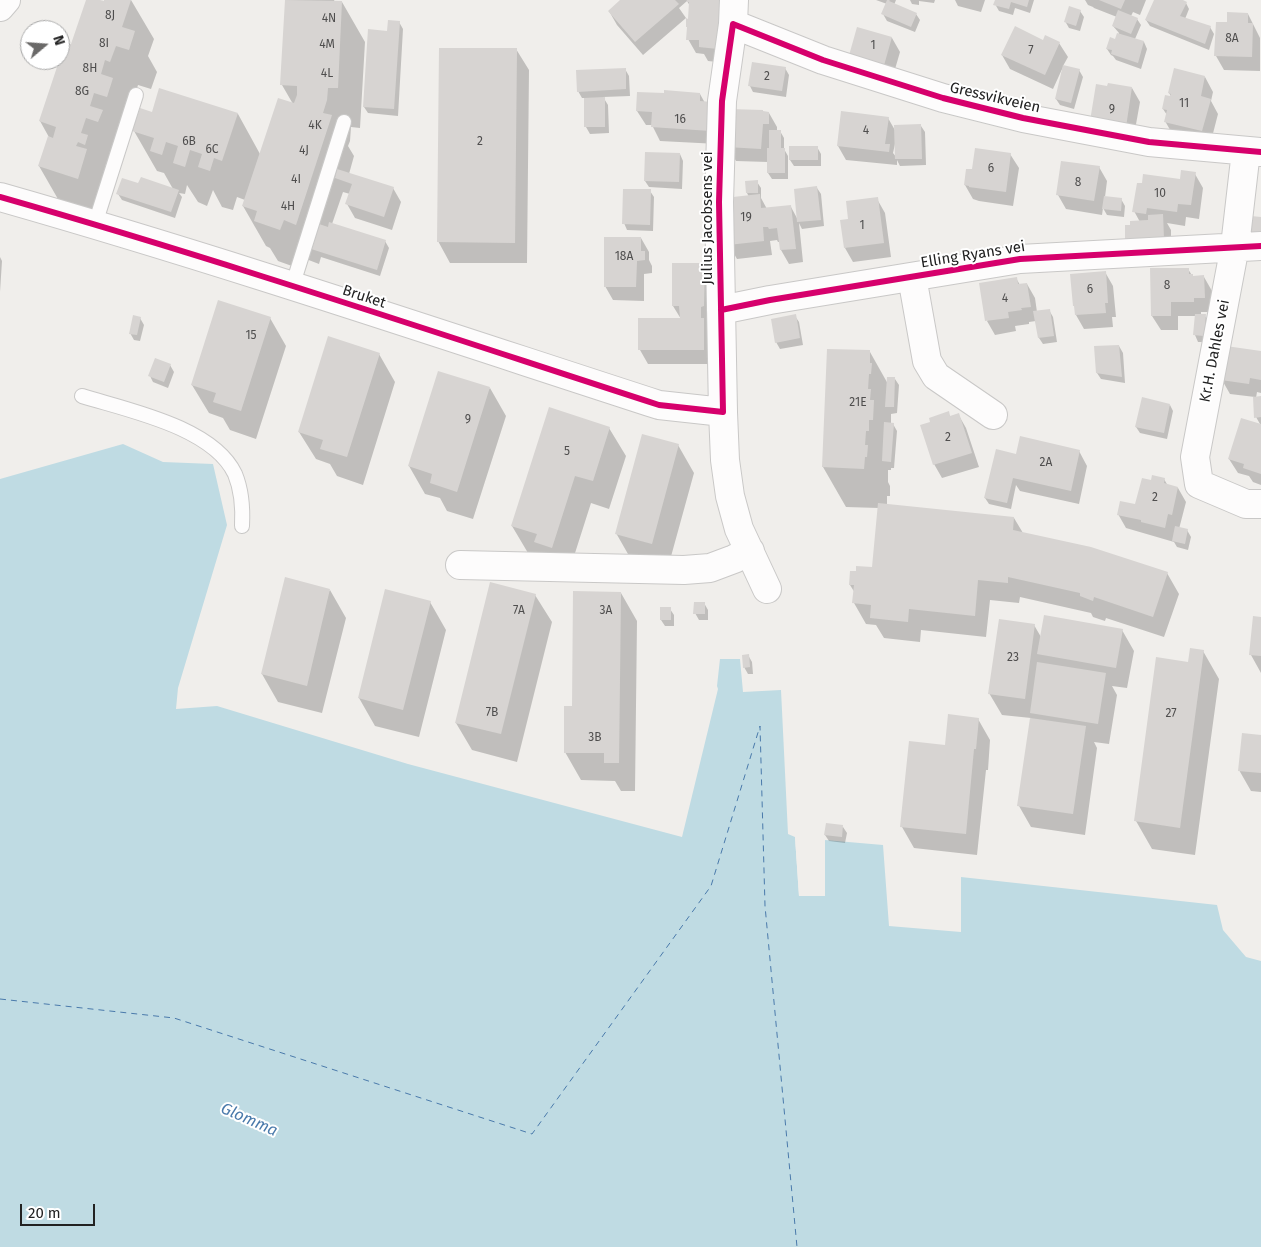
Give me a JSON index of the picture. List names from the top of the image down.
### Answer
{
  "streets": {
    "street": [
      "Gressvikveien",
      "Julius Jacobsens vei",
      "Elling Ryans vei",
      "Bruket",
      "Kr.H. Dahles vei"
    ]
  },
  "crossings": [
    ["Gressvikveien", "Julius Jacobsens vei"],
    ["Gressvikveien", "Kr.H. Dahles vei"],
    ["Julius Jacobsens vei", "Elling Ryans vei"],
    ["Julius Jacobsens vei", "Bruket"],
    ["Elling Ryans vei", "Kr.H. Dahles vei"]
  ],
  "water": ["Glomma"],
  "house_numbers": [
    "8J",
    "4N",
    "8A",
    "8I",
    "4M",
    "1",
    "7",
    "8H",
    "4L",
    "2",
    "8G",
    "11",
    "9",
    "16",
    "4K",
    "4",
    "6B",
    "2",
    "6C",
    "4J",
    "6",
    "4I",
    "8",
    "10",
    "4H",
    "19",
    "1",
    "18A",
    "8",
    "6",
    "4",
    "15",
    "21E",
    "9",
    "2",
    "5",
    "2A",
    "2",
    "7A",
    "3A",
    "23",
    "7B",
    "27",
    "3B"
  ],
  "scale_bar": "20 m",
  "north": "right"
}
